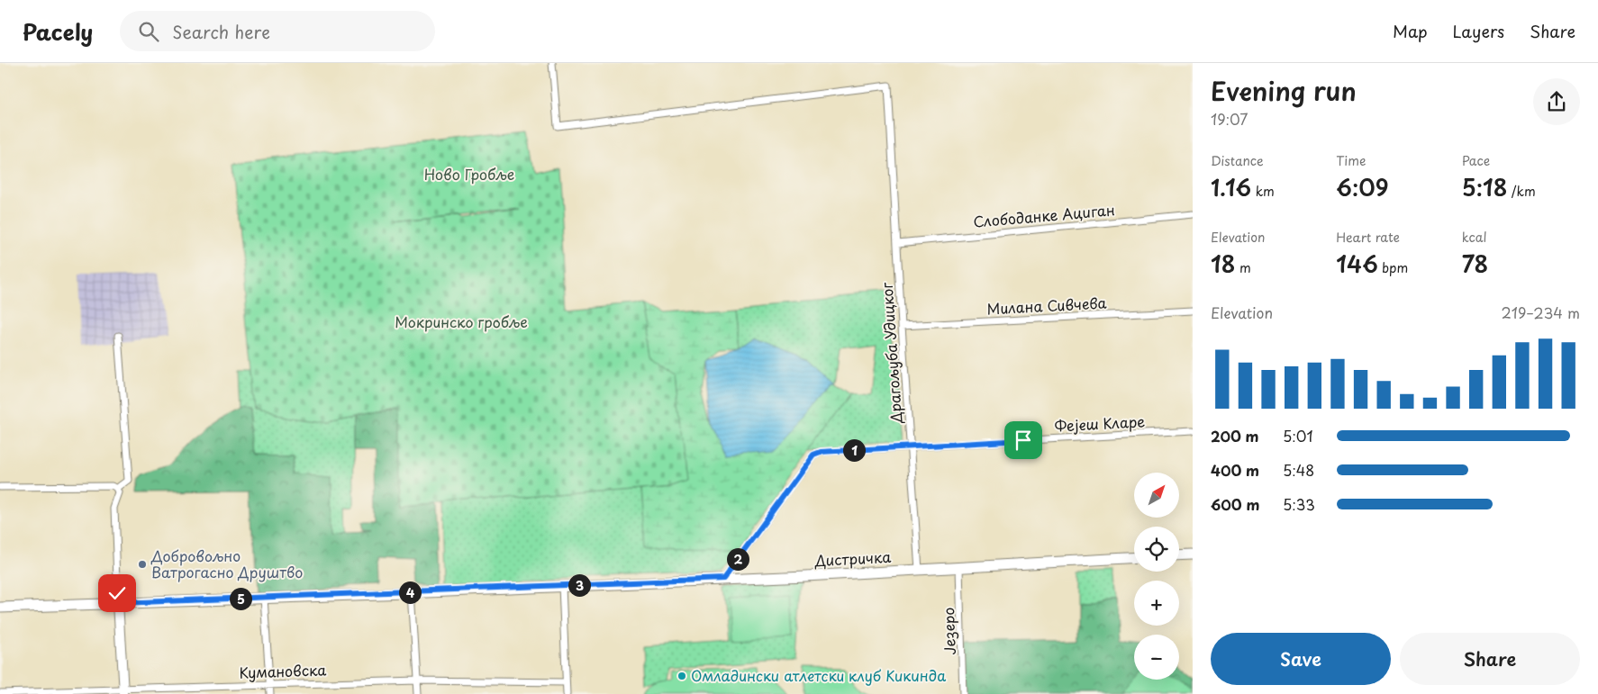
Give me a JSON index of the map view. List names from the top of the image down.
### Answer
{
  "streets": {
    "main road": ["Дистричка"],
    "street": [
      "Слободанке Ациган",
      "Милана Сивчева",
      "Драгољуба Удицког",
      "Фејеш Кларе",
      "Језеро",
      "Кумановска"
    ]
  },
  "crossings": [
    ["Слободанке Ациган", "Драгољуба Удицког"],
    ["Милана Сивчева", "Драгољуба Удицког"],
    ["Драгољуба Удицког", "Фејеш Кларе"],
    ["Драгољуба Удицког", "Дистричка"],
    ["Фејеш Кларе", "Дистричка"],
    ["Дистричка", "Језеро"]
  ],
  "parks": ["Ново Гробље", "Мокринско гробље"],
  "places": ["Добровољно Ватрогасно Друштво", "Омладински атлетски клуб Кикинда"],
  "north": "top right",
  "page": {
    "header": "Pacely",
    "search": "Search here",
    "nav": ["Map", "Layers", "Share"],
    "heading": ["Evening run", "19:07"],
    "stats": [
      ["Distance", "1.16 km"],
      ["Time", "6:09"],
      ["Pace", "5:18 /km"],
      ["Elevation", "18 m"],
      ["Heart rate", "146 bpm"],
      ["kcal", "78"]
    ],
    "chart": ["Elevation", "219–234 m"],
    "list": [
      {
        "name": "200 m",
        "note": "5:01"
      },
      {
        "name": "400 m",
        "note": "5:48"
      },
      {
        "name": "600 m",
        "note": "5:33"
      }
    ],
    "pins": [
      "1",
      "2",
      "3",
      "4",
      "5"
    ],
    "map_buttons": ["+", "−"],
    "buttons": ["Save", "Share"]
  }
}
